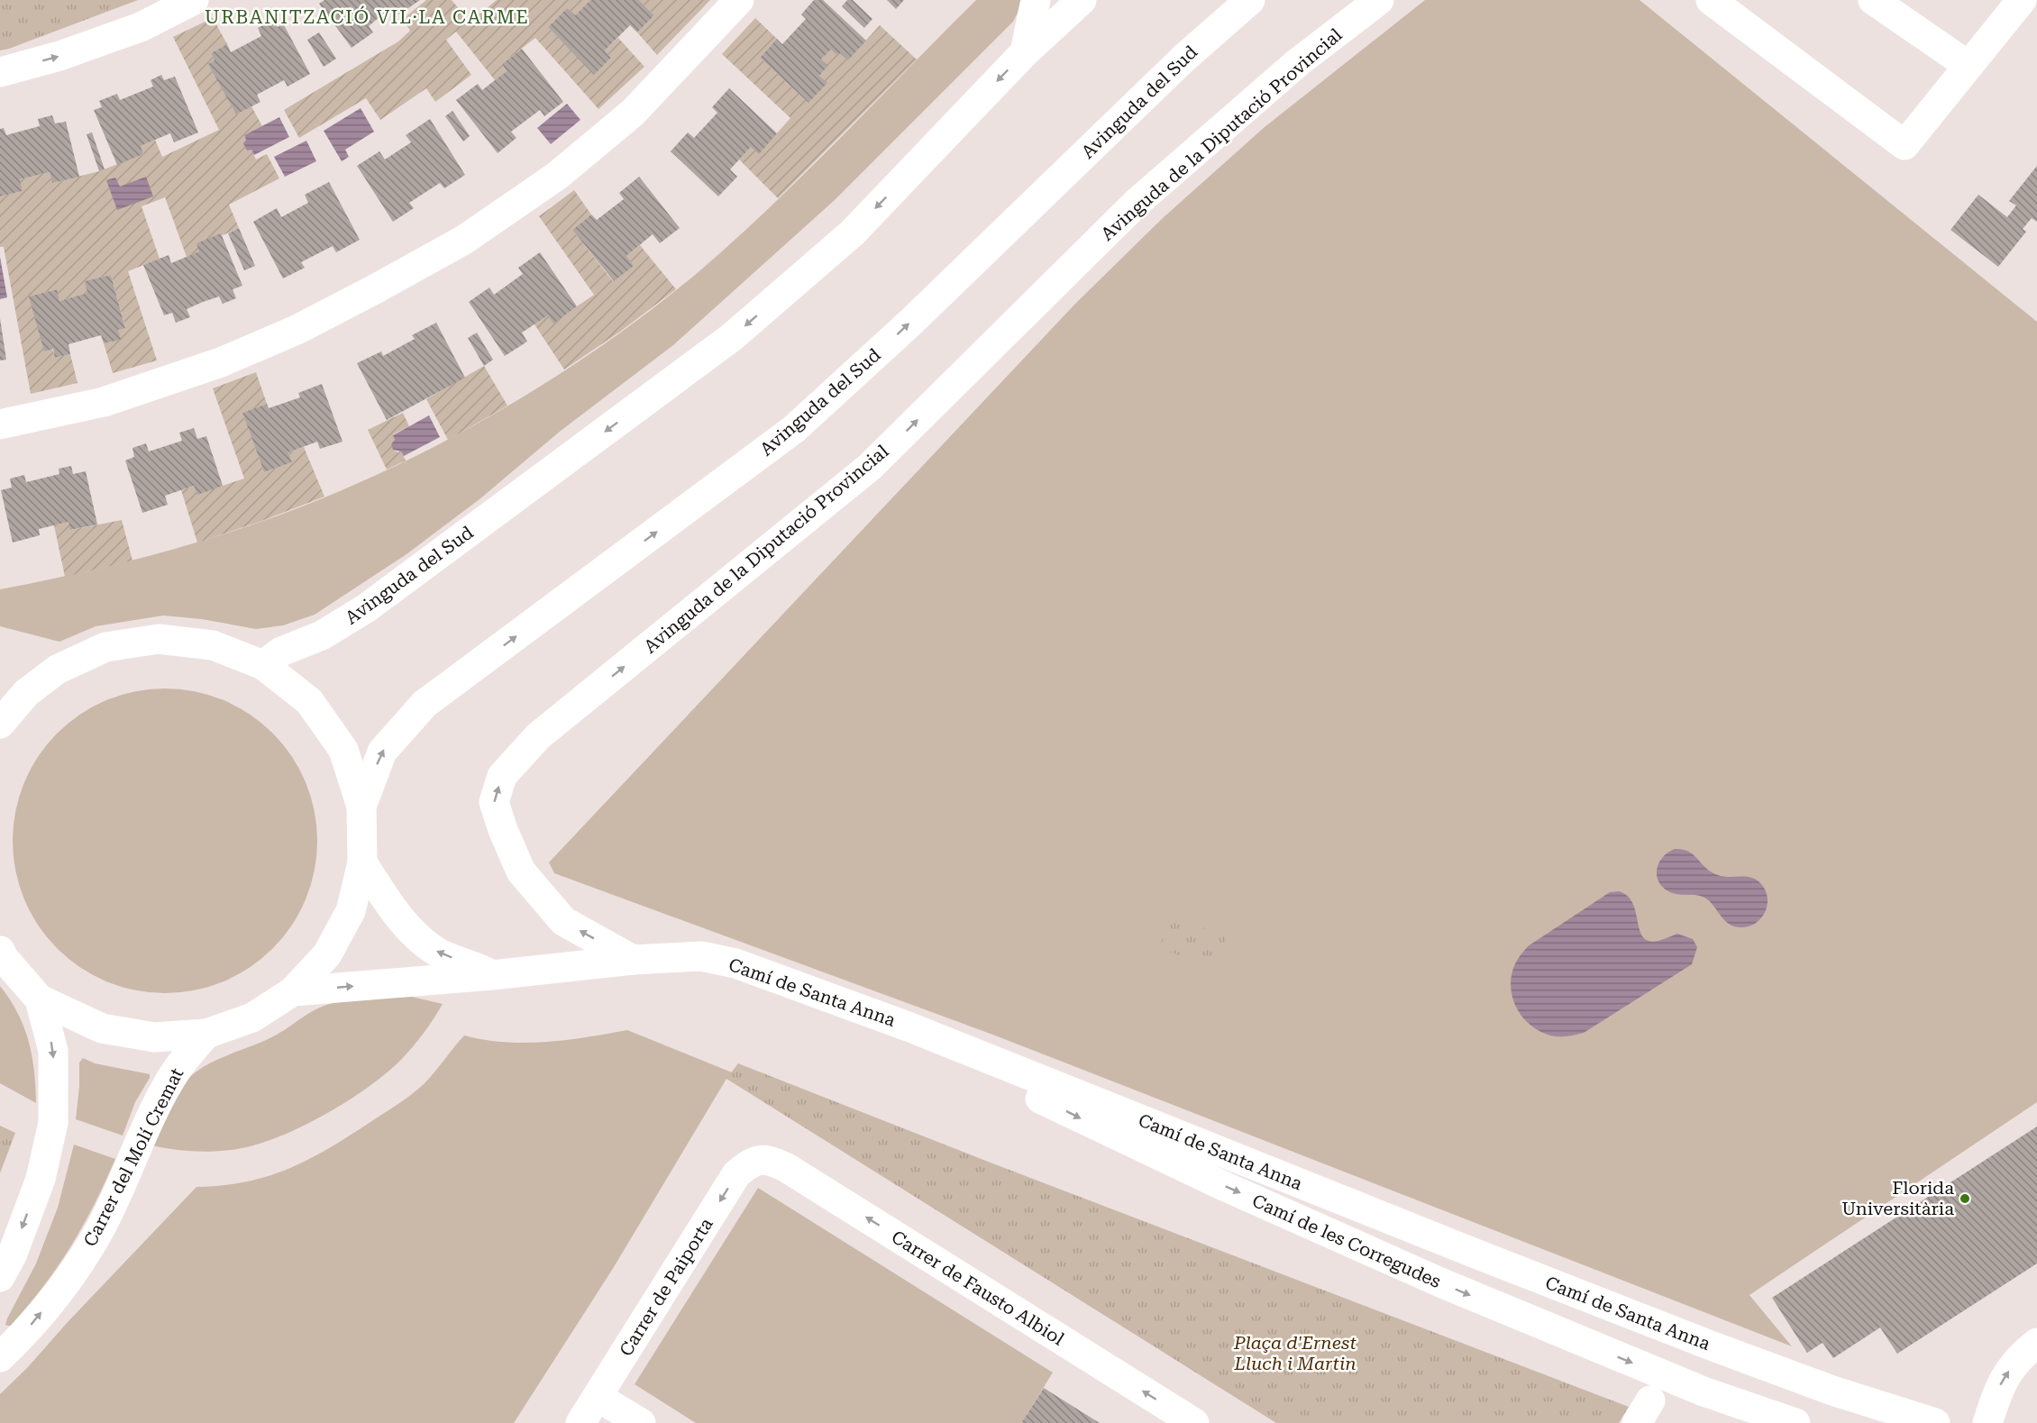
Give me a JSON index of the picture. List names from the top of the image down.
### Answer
{
  "streets": {
    "street": [
      "Avinguda del Sud",
      "Avinguda de la Diputació Provincial",
      "Camí de Santa Anna",
      "Carrer del Molí Cremat",
      "Camí de les Corregudes",
      "Carrer de Paiporta",
      "Carrer de Fausto Albiol"
    ]
  },
  "crossings": [
    ["Avinguda de la Diputació Provincial", "Camí de Santa Anna"],
    ["Camí de Santa Anna", "Camí de les Corregudes"],
    ["Carrer de Paiporta", "Carrer de Fausto Albiol"]
  ],
  "one_way": [
    "Avinguda de la Diputació Provincial",
    "Carrer del Molí Cremat",
    "Camí de les Corregudes",
    "Carrer de Paiporta",
    "Carrer de Fausto Albiol"
  ],
  "districts": ["URBANITZACIÓ VIL·LA CARME"],
  "parks": ["Plaça d'Ernest Lluch i Martin"],
  "places": ["Florida Universitària"]
}
